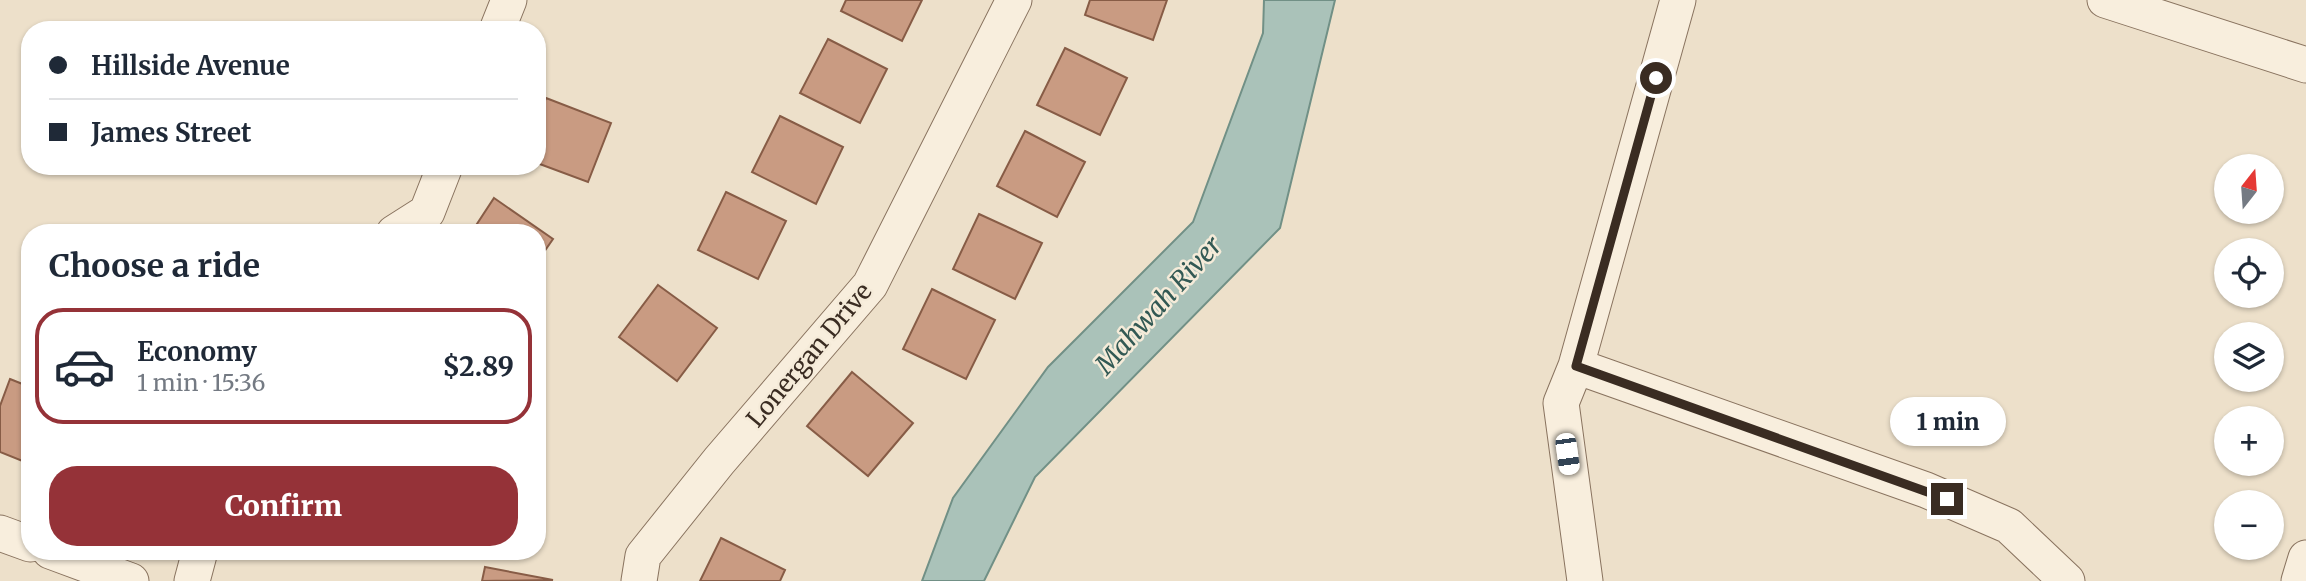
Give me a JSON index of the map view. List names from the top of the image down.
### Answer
{
  "streets": {
    "street": ["Lonergan Drive"]
  },
  "water": ["Mahwah River"],
  "north": "top",
  "page": {
    "banner": ["Hillside Avenue", "James Street"],
    "map_buttons": ["+", "−"],
    "heading": "Choose a ride",
    "list": [
      {
        "name": "Economy",
        "note": "1 min · 15:36",
        "value": "$2.89"
      }
    ],
    "bubble": "1 min",
    "buttons": "Confirm"
  }
}
